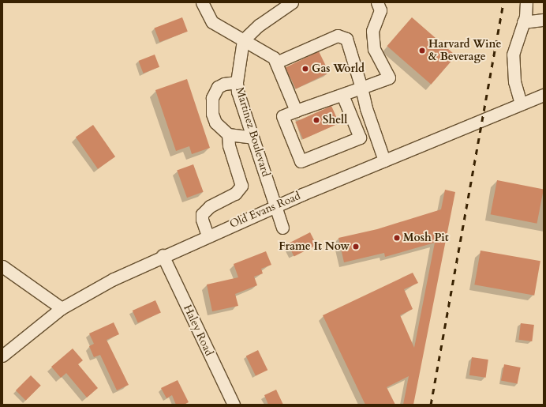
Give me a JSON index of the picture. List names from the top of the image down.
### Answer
{
  "streets": {
    "street": ["Martinez Boulevard", "Old Evans Road", "Haley Road"]
  },
  "crossings": [
    ["Martinez Boulevard", "Old Evans Road"],
    ["Old Evans Road", "Haley Road"]
  ],
  "places": [
    "Harvard Wine & Beverage",
    "Gas World",
    "Shell",
    "Mosh Pit",
    "Frame It Now"
  ]
}
